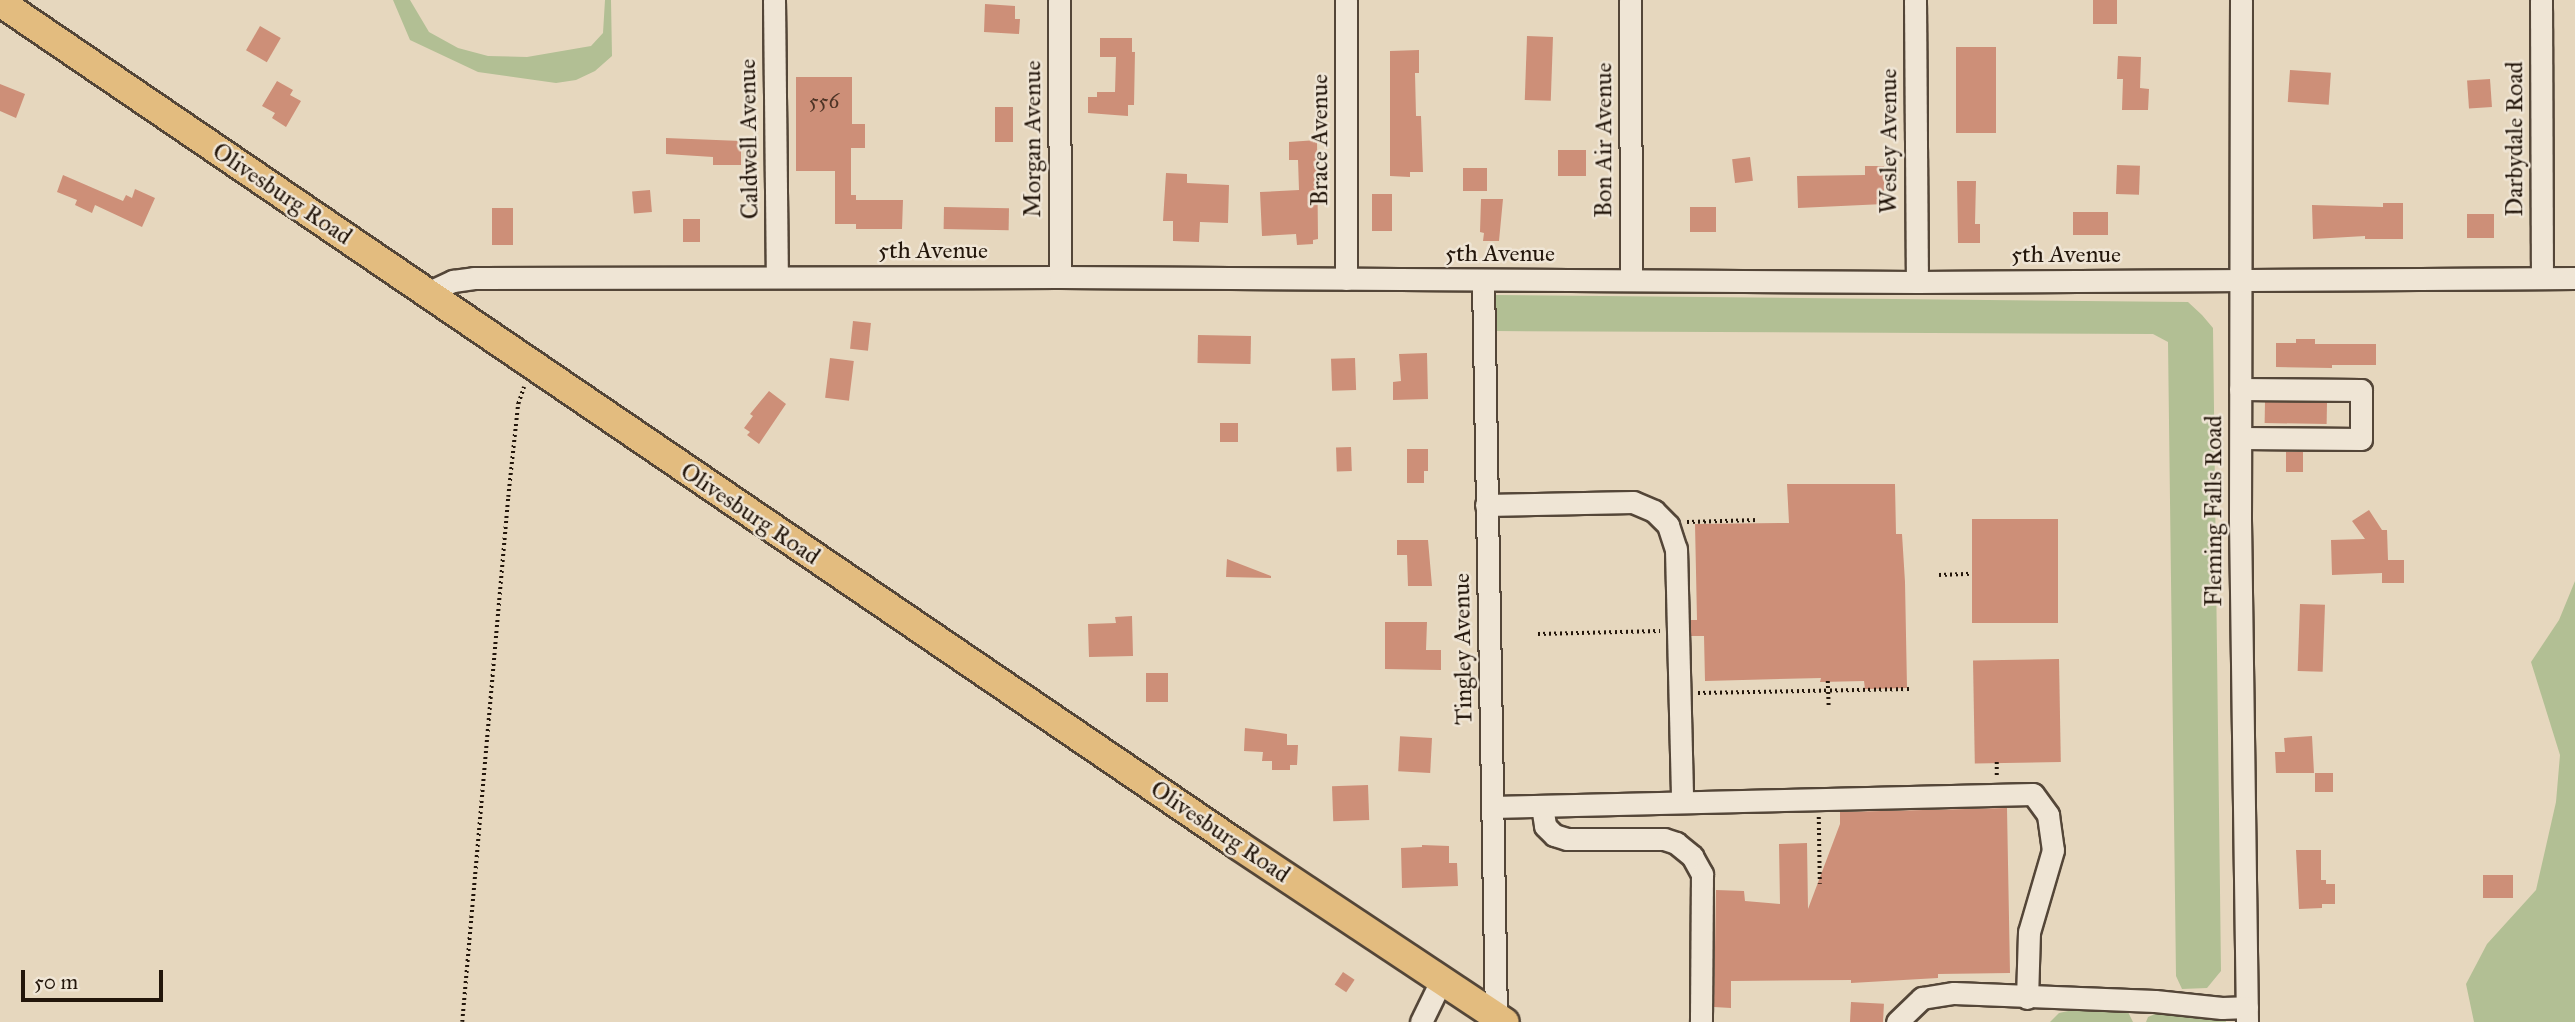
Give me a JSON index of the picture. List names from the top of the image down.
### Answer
{
  "streets": {
    "main road": ["Olivesburg Road"],
    "street": [
      "Caldwell Avenue",
      "Morgan Avenue",
      "Darbydale Road",
      "Brace Avenue",
      "Bon Air Avenue",
      "Wesley Avenue",
      "5th Avenue",
      "Fleming Falls Road",
      "Tingley Avenue"
    ]
  },
  "crossings": [
    ["Caldwell Avenue", "5th Avenue"],
    ["Morgan Avenue", "5th Avenue"],
    ["Darbydale Road", "5th Avenue"],
    ["Brace Avenue", "5th Avenue"],
    ["Bon Air Avenue", "5th Avenue"],
    ["Wesley Avenue", "5th Avenue"],
    ["Olivesburg Road", "5th Avenue"],
    ["Olivesburg Road", "Tingley Avenue"],
    ["5th Avenue", "Fleming Falls Road"],
    ["5th Avenue", "Tingley Avenue"]
  ],
  "house_numbers": ["556"],
  "scale_bar": "50 m"
}
